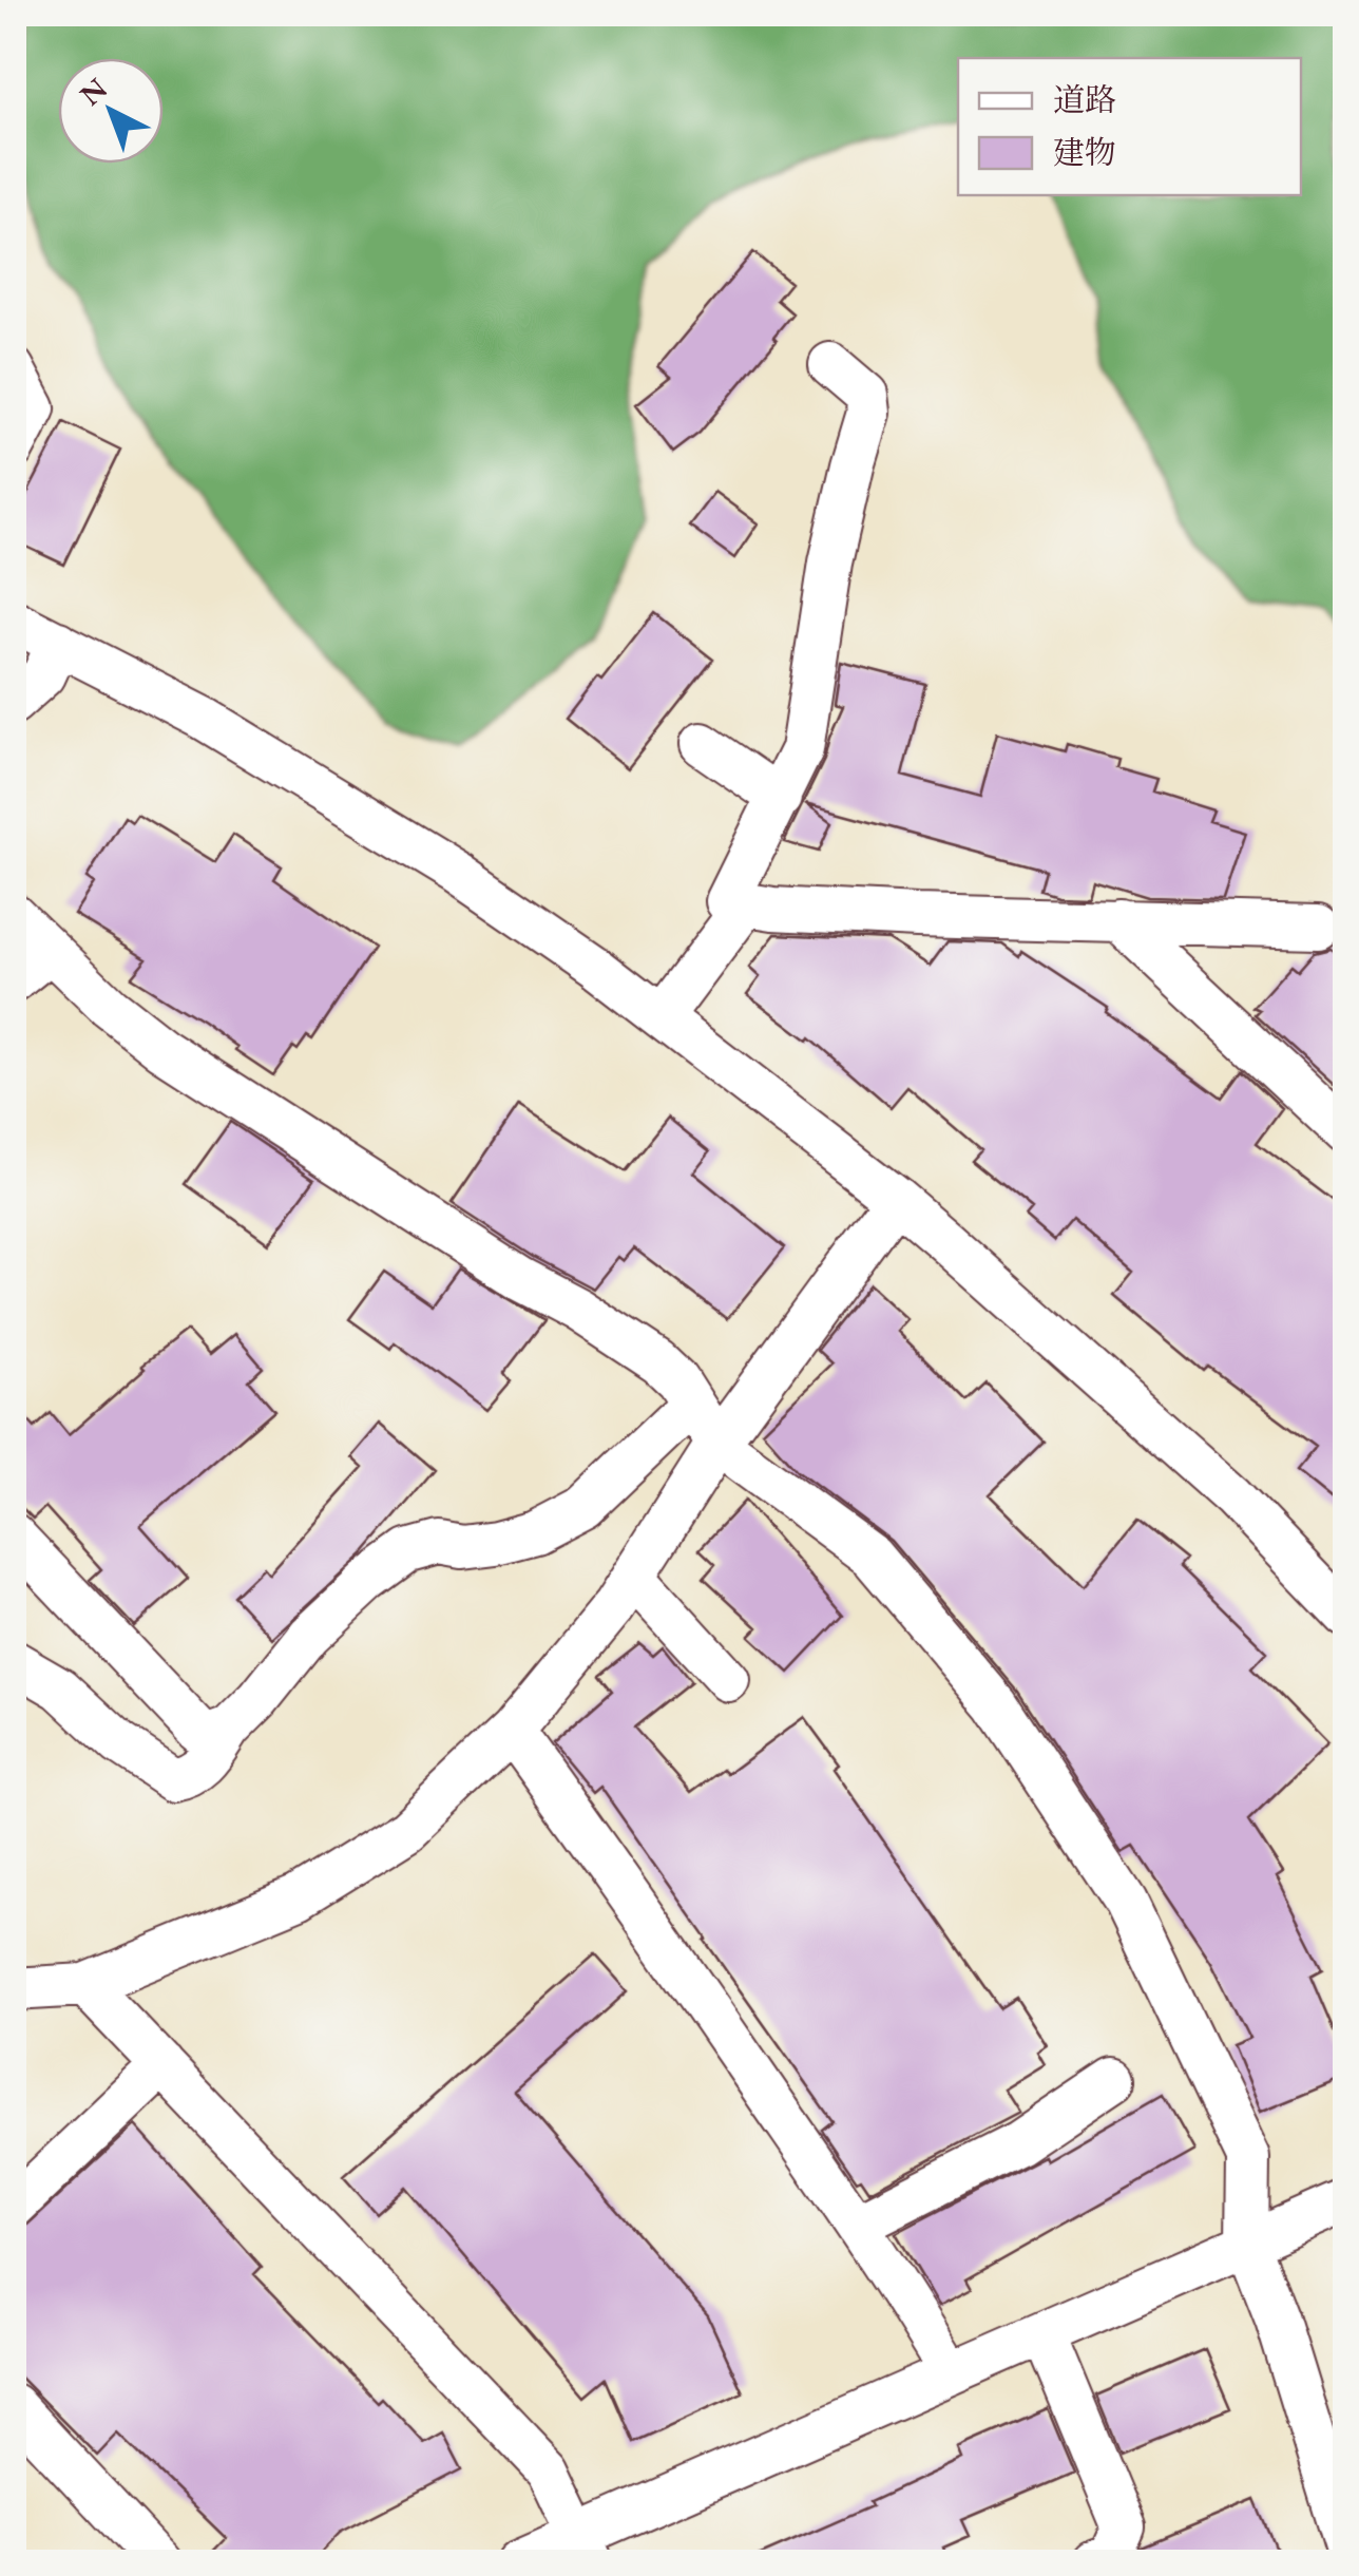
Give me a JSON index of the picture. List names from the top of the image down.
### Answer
{
  "legend": ["道路", "建物"],
  "north": "top left"
}
